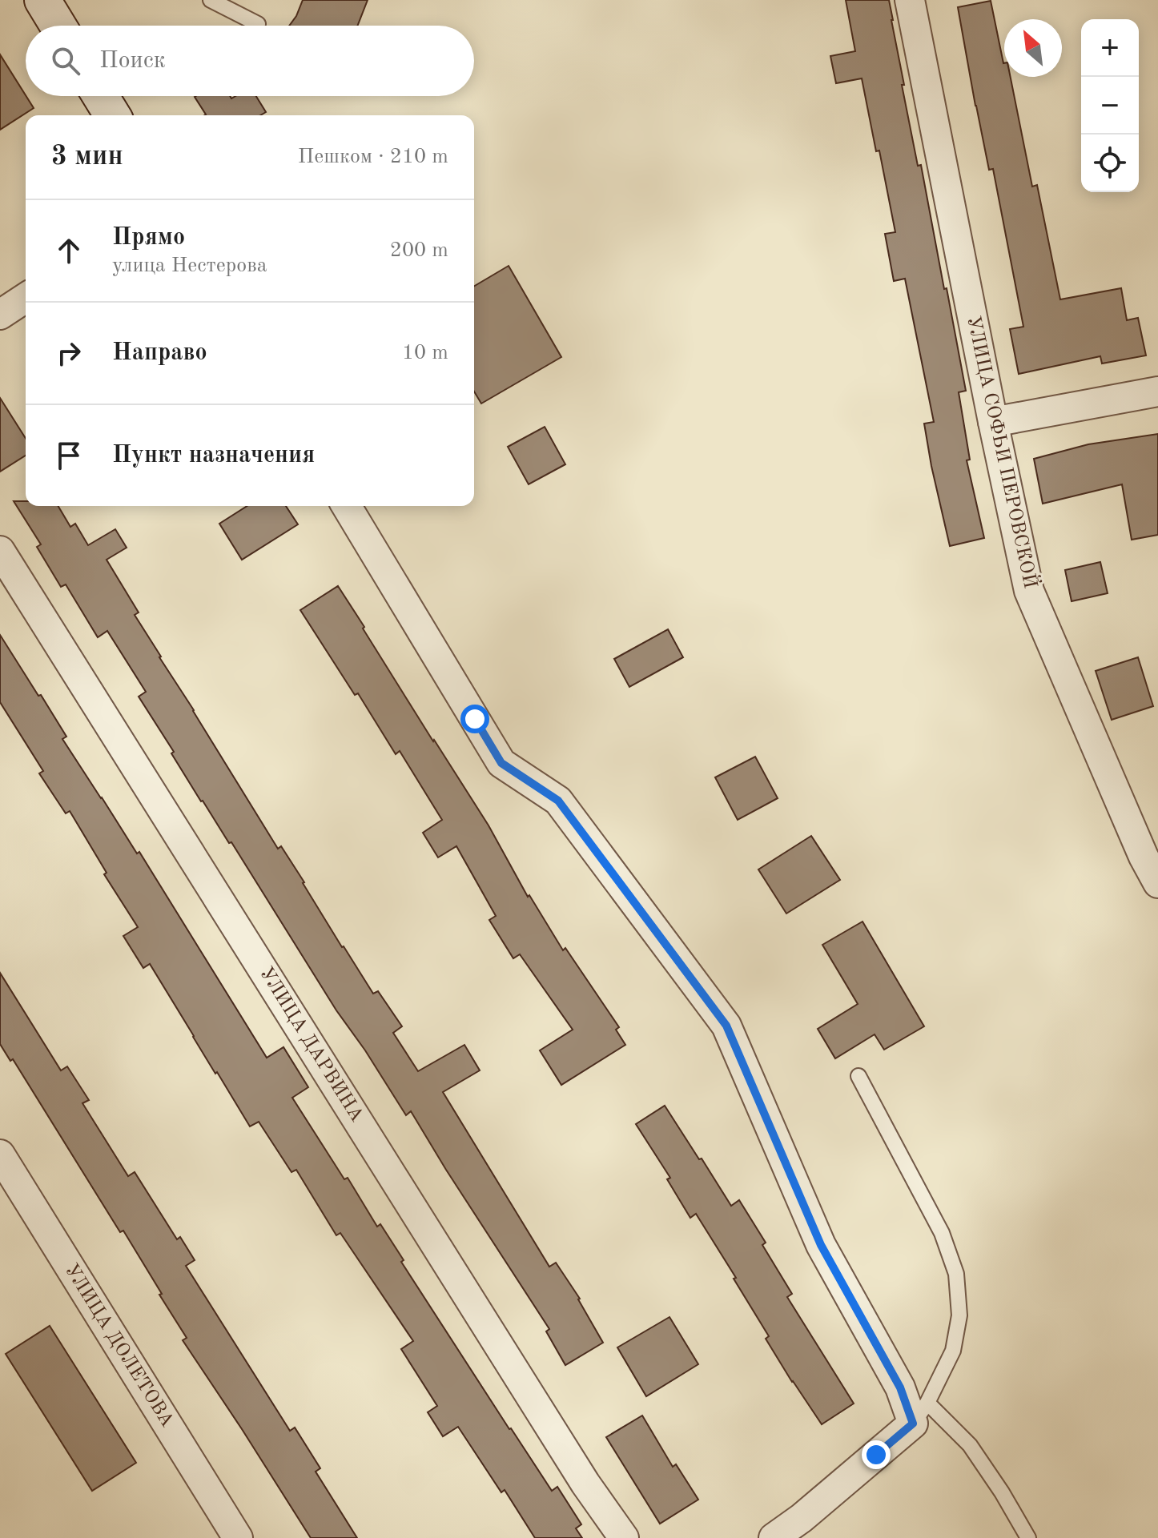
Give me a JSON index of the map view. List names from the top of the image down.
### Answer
{
  "streets": {
    "street": ["УЛИЦА СОФЬИ ПЕРОВСКОЙ", "УЛИЦА ДАРВИНА", "УЛИЦА ДОЛЕТОВА"]
  },
  "north": "top left",
  "page": {
    "map_buttons": ["+", "−"],
    "search": "Поиск",
    "heading": ["3 мин", "Пешком · 210 m"],
    "list": [
      ["Прямо", "улица Нестерова", "200 m"],
      ["Направо", "10 m"],
      "Пункт назначения"
    ]
  }
}
